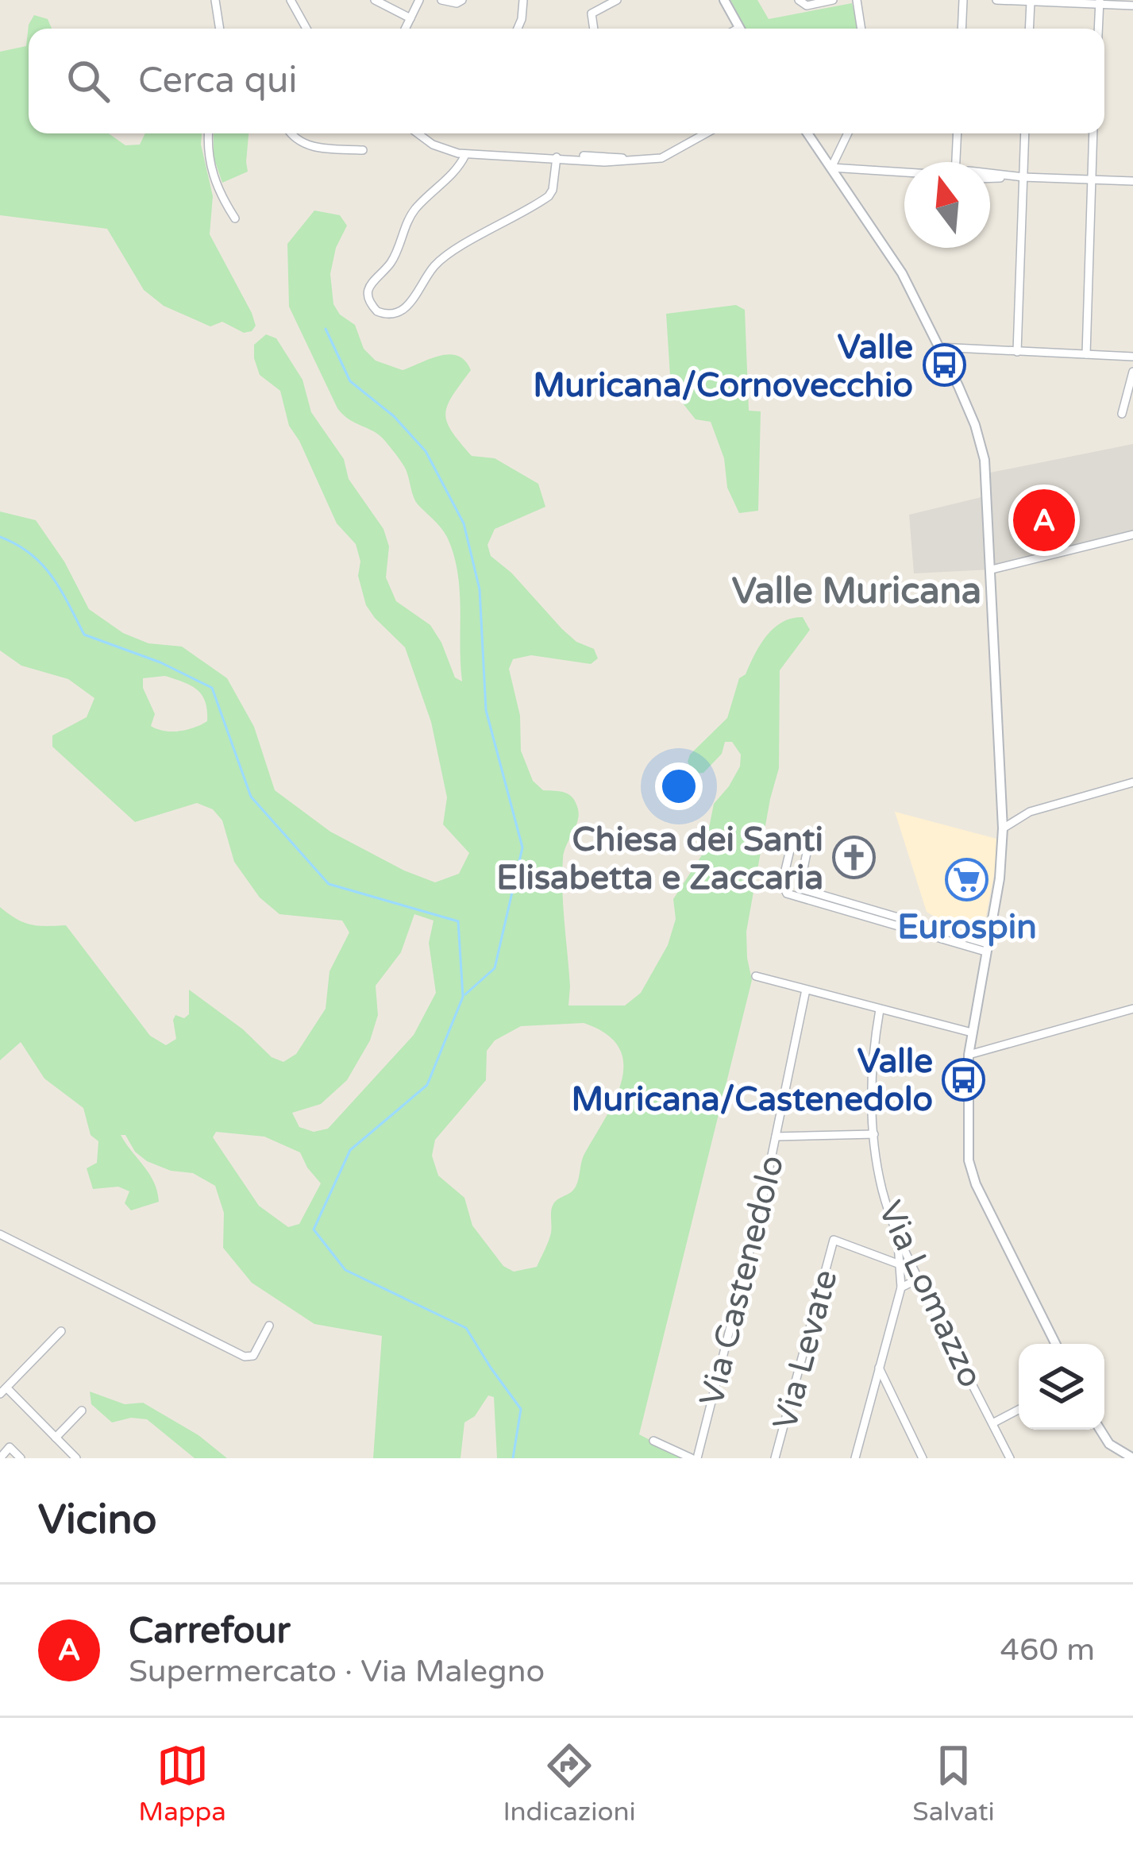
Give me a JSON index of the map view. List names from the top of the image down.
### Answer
{
  "streets": {
    "street": ["Via Castenedolo", "Via Lomazzo", "Via Levate"]
  },
  "districts": ["Valle Muricana"],
  "places": {
    "bus stop": ["Valle Muricana/Cornovecchio", "Valle Muricana/Castenedolo"],
    "church": ["Chiesa dei Santi Elisabetta e Zaccaria"],
    "supermarket": ["Eurospin"]
  },
  "north": "top",
  "page": {
    "search": "Cerca qui",
    "pins": "A",
    "heading": "Vicino",
    "list": [
      {
        "mark": "A",
        "name": "Carrefour",
        "note": "Supermercato · Via Malegno",
        "value": "460 m"
      }
    ],
    "nav": ["Mappa", "Indicazioni", "Salvati"]
  }
}
